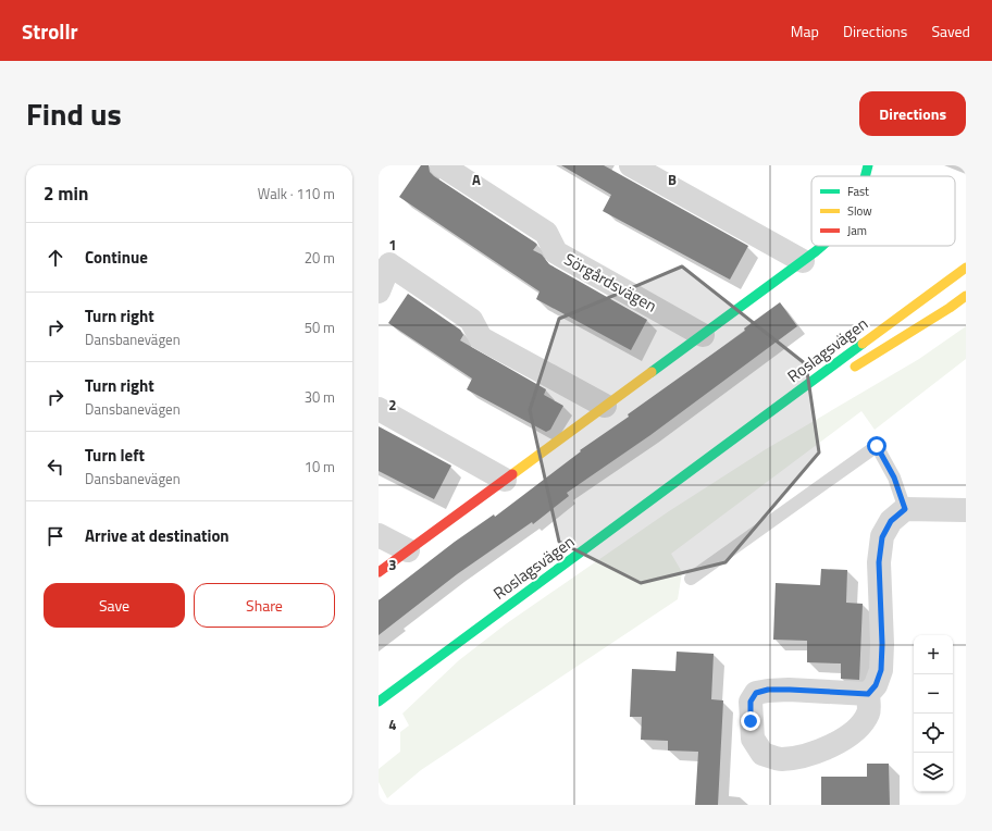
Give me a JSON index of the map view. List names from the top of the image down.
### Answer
{
  "streets": {
    "main road": ["Roslagsvägen"],
    "street": ["Sörgårdsvägen"]
  },
  "legend": ["Fast", "Slow", "Jam"],
  "page": {
    "header": "Strollr",
    "nav": ["Map", "Directions", "Saved"],
    "title": "Find us",
    "buttons": [
      "Directions",
      ["Save", "Share"]
    ],
    "heading": ["2 min", "Walk · 110 m"],
    "list": [
      ["Continue", "20 m"],
      ["Turn right", "Dansbanevägen", "50 m"],
      ["Turn right", "Dansbanevägen", "30 m"],
      ["Turn left", "Dansbanevägen", "10 m"],
      "Arrive at destination"
    ],
    "map_buttons": ["+", "−"]
  },
  "grid": {
    "columns": ["A", "B"],
    "rows": [
      "1",
      "2",
      "3",
      "4"
    ]
  }
}
